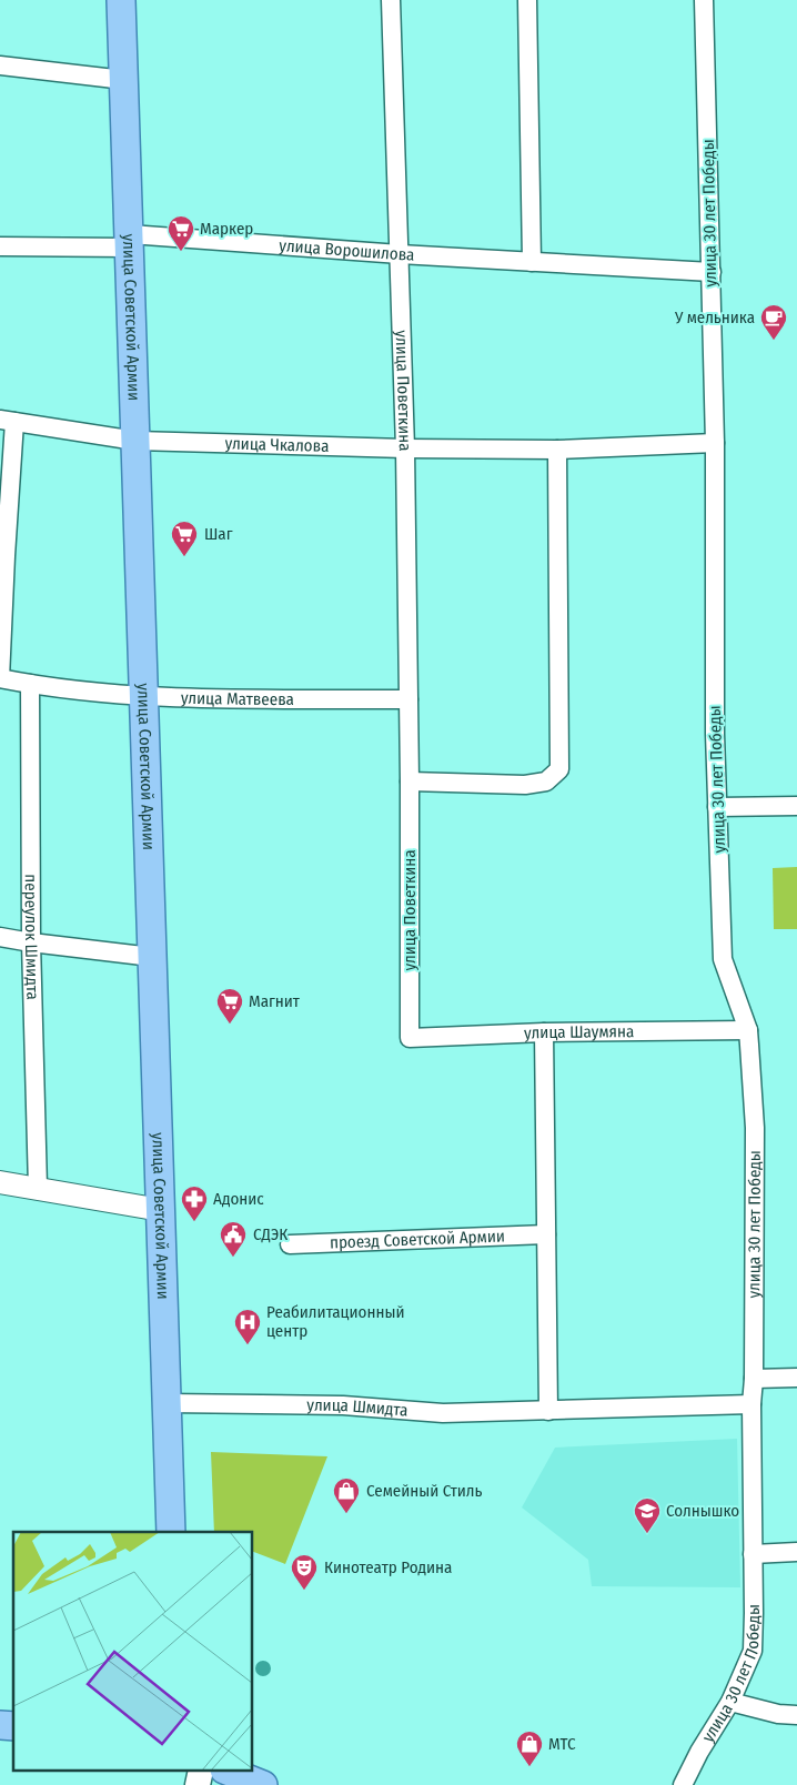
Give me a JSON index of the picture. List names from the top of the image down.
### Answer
{
  "streets": {
    "main road": ["улица Советской Армии"],
    "street": [
      "улица 30 лет Победы",
      "улица Ворошилова",
      "улица Поветкина",
      "улица Чкалова",
      "улица Матвеева",
      "переулок Шмидта",
      "улица Шаумяна",
      "проезд Советской Армии",
      "улица Шмидта"
    ]
  },
  "crossings": [
    ["улица 30 лет Победы", "улица Ворошилова"],
    ["улица 30 лет Победы", "улица Чкалова"],
    ["улица 30 лет Победы", "улица Шаумяна"],
    ["улица 30 лет Победы", "улица Шмидта"],
    ["улица Ворошилова", "улица Советской Армии"],
    ["улица Ворошилова", "улица Поветкина"],
    ["улица Советской Армии", "улица Чкалова"],
    ["улица Советской Армии", "улица Матвеева"],
    ["улица Советской Армии", "улица Шмидта"],
    ["улица Поветкина", "улица Чкалова"],
    ["улица Поветкина", "улица Матвеева"],
    ["улица Поветкина", "улица Шаумяна"],
    ["улица Матвеева", "переулок Шмидта"]
  ],
  "places": {
    "supermarket": ["Маркер", "Шаг", "Магнит"],
    "cafe": ["У мельника"],
    "pharmacy": ["Адонис"],
    "public building": ["СДЭК"],
    "hospital": ["Реабилитационный центр"],
    "shop": ["Семейный Стиль", "МТС"],
    "school or university": ["Солнышко"],
    "theatre": ["Кинотеатр Родина"]
  }
}
